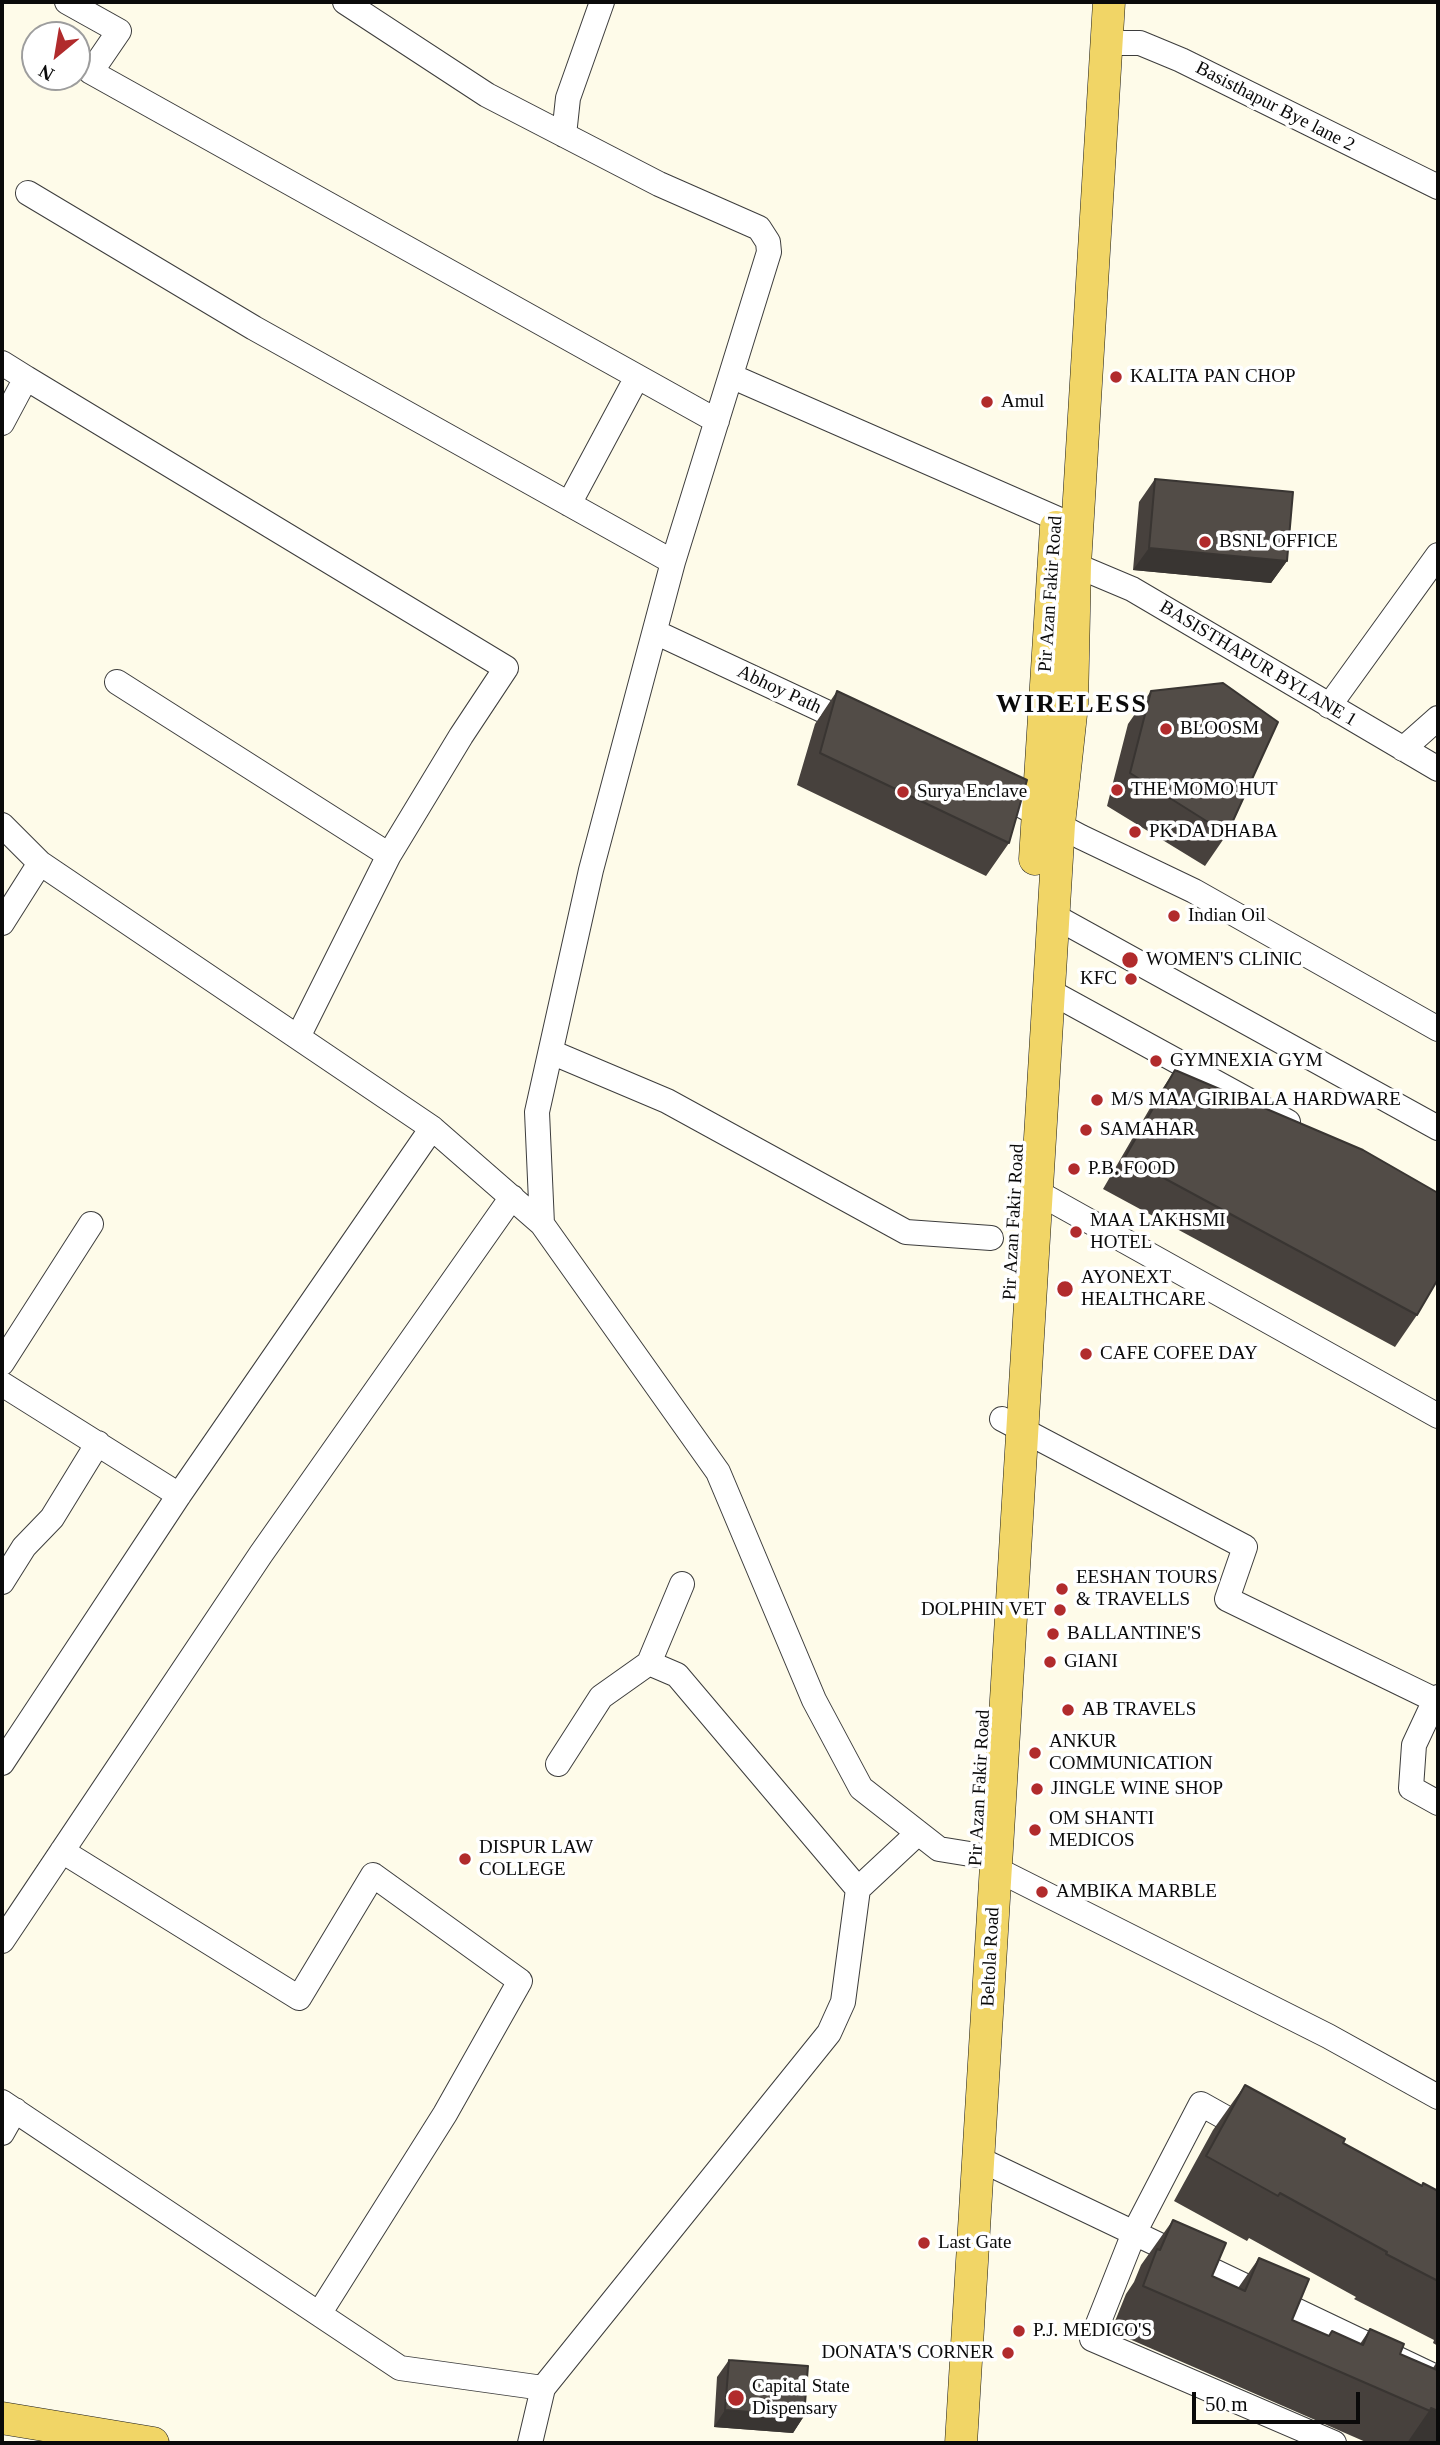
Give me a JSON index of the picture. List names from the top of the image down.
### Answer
{
  "streets": {
    "main road": ["Pir Azan Fakir Road", "Beltola Road"],
    "street": ["Basisthapur Bye lane 2", "BASISTHAPUR BYLANE 1", "Abhoy Path"]
  },
  "crossings": [
    ["Basisthapur Bye lane 2", "Pir Azan Fakir Road"],
    ["Pir Azan Fakir Road", "BASISTHAPUR BYLANE 1"],
    ["Pir Azan Fakir Road", "Beltola Road"]
  ],
  "districts": ["WIRELESS"],
  "places": [
    "KALITA PAN CHOP",
    "Amul",
    "BSNL OFFICE",
    "BLOOSM",
    "THE MOMO HUT",
    "Surya Enclave",
    "PK DA DHABA",
    "Indian Oil",
    "WOMEN'S CLINIC",
    "KFC",
    "GYMNEXIA GYM",
    "M/S MAA GIRIBALA HARDWARE",
    "SAMAHAR",
    "P.B. FOOD",
    "MAA LAKHSMI HOTEL",
    "AYONEXT HEALTHCARE",
    "CAFE COFEE DAY",
    "EESHAN TOURS & TRAVELLS",
    "DOLPHIN VET",
    "BALLANTINE'S",
    "GIANI",
    "AB TRAVELS",
    "ANKUR COMMUNICATION",
    "JINGLE WINE SHOP",
    "OM SHANTI MEDICOS",
    "DISPUR LAW COLLEGE",
    "AMBIKA MARBLE",
    "Last Gate",
    "P.J. MEDICO'S",
    "DONATA'S CORNER",
    "Capital State Dispensary"
  ],
  "scale_bar": "50 m",
  "north": "bottom left"
}
